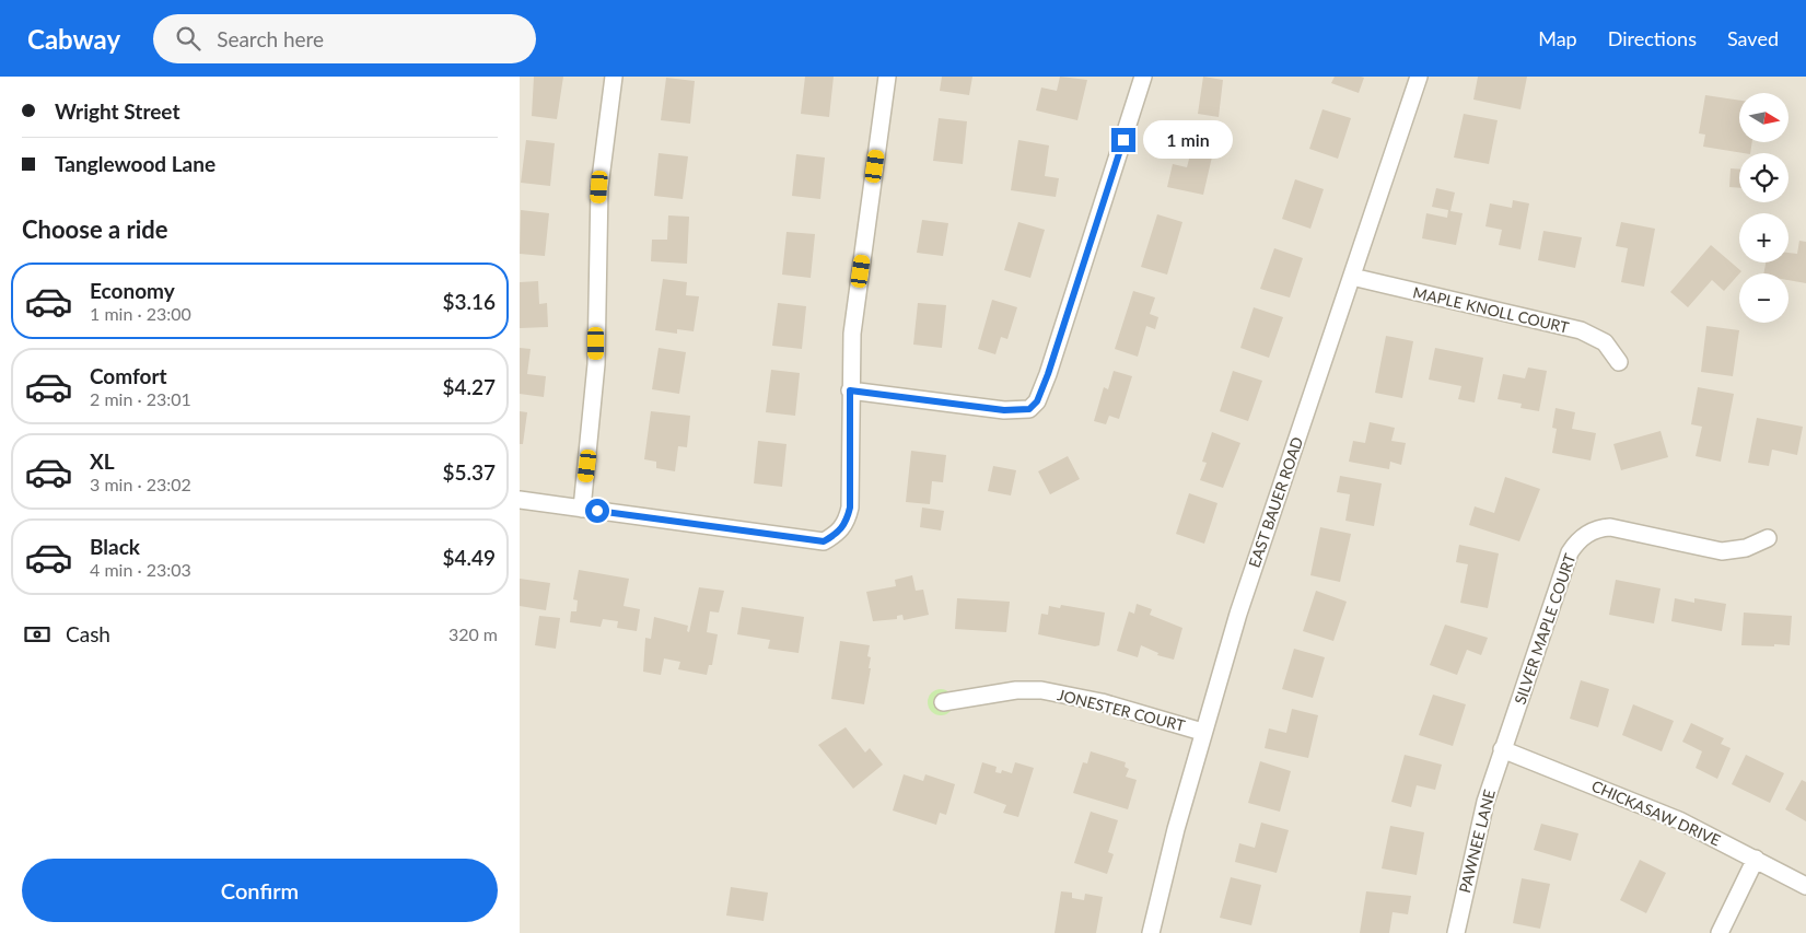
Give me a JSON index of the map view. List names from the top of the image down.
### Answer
{
  "streets": {
    "street": [
      "MAPLE KNOLL COURT",
      "EAST BAUER ROAD",
      "SILVER MAPLE COURT",
      "JONESTER COURT",
      "CHICKASAW DRIVE",
      "PAWNEE LANE"
    ]
  },
  "crossings": [
    ["MAPLE KNOLL COURT", "EAST BAUER ROAD"],
    ["EAST BAUER ROAD", "JONESTER COURT"],
    ["SILVER MAPLE COURT", "CHICKASAW DRIVE"],
    ["SILVER MAPLE COURT", "PAWNEE LANE"],
    ["CHICKASAW DRIVE", "PAWNEE LANE"]
  ],
  "north": "right",
  "page": {
    "header": "Cabway",
    "search": "Search here",
    "nav": ["Map", "Directions", "Saved"],
    "banner": ["Wright Street", "Tanglewood Lane"],
    "map_buttons": ["+", "−"],
    "bubble": "1 min",
    "heading": "Choose a ride",
    "list": [
      {
        "name": "Economy",
        "note": "1 min · 23:00",
        "value": "$3.16"
      },
      {
        "name": "Comfort",
        "note": "2 min · 23:01",
        "value": "$4.27"
      },
      {
        "name": "XL",
        "note": "3 min · 23:02",
        "value": "$5.37"
      },
      {
        "name": "Black",
        "note": "4 min · 23:03",
        "value": "$4.49"
      }
    ],
    "pay": ["Cash", "320 m"],
    "buttons": "Confirm"
  }
}
